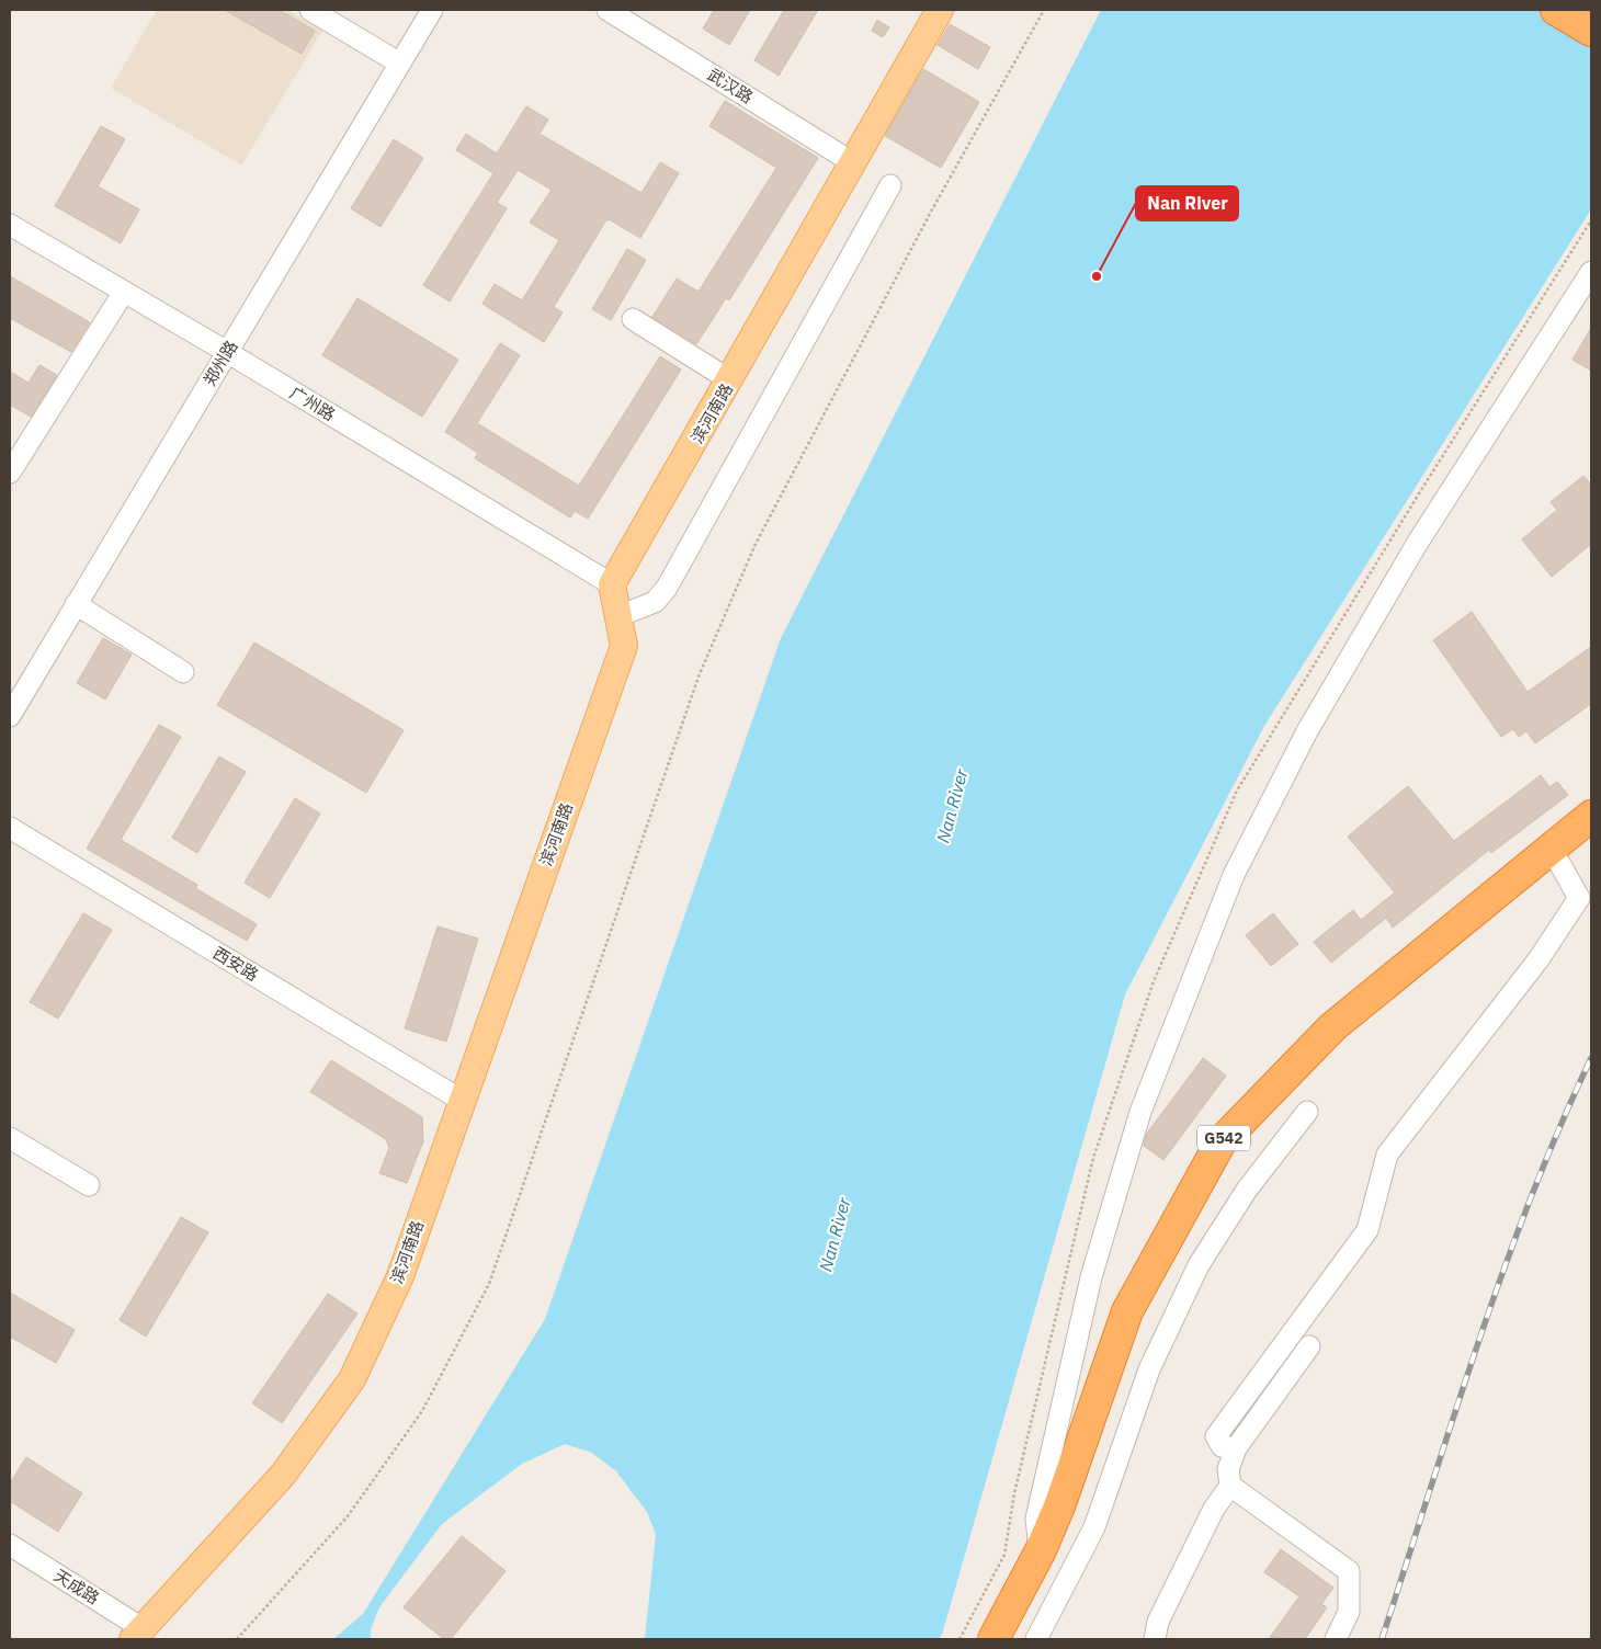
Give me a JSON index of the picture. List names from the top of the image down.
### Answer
{
  "streets": {
    "highway": ["G542"],
    "main road": ["滨河南路"],
    "street": [
      "武汉路",
      "郑州路",
      "广州路",
      "西安路",
      "天成路"
    ]
  },
  "crossings": [
    ["武汉路", "滨河南路"],
    ["郑州路", "广州路"],
    ["广州路", "滨河南路"],
    ["滨河南路", "西安路"],
    ["滨河南路", "天成路"]
  ],
  "water": ["Nan River"],
  "places": ["Nan River"]
}
